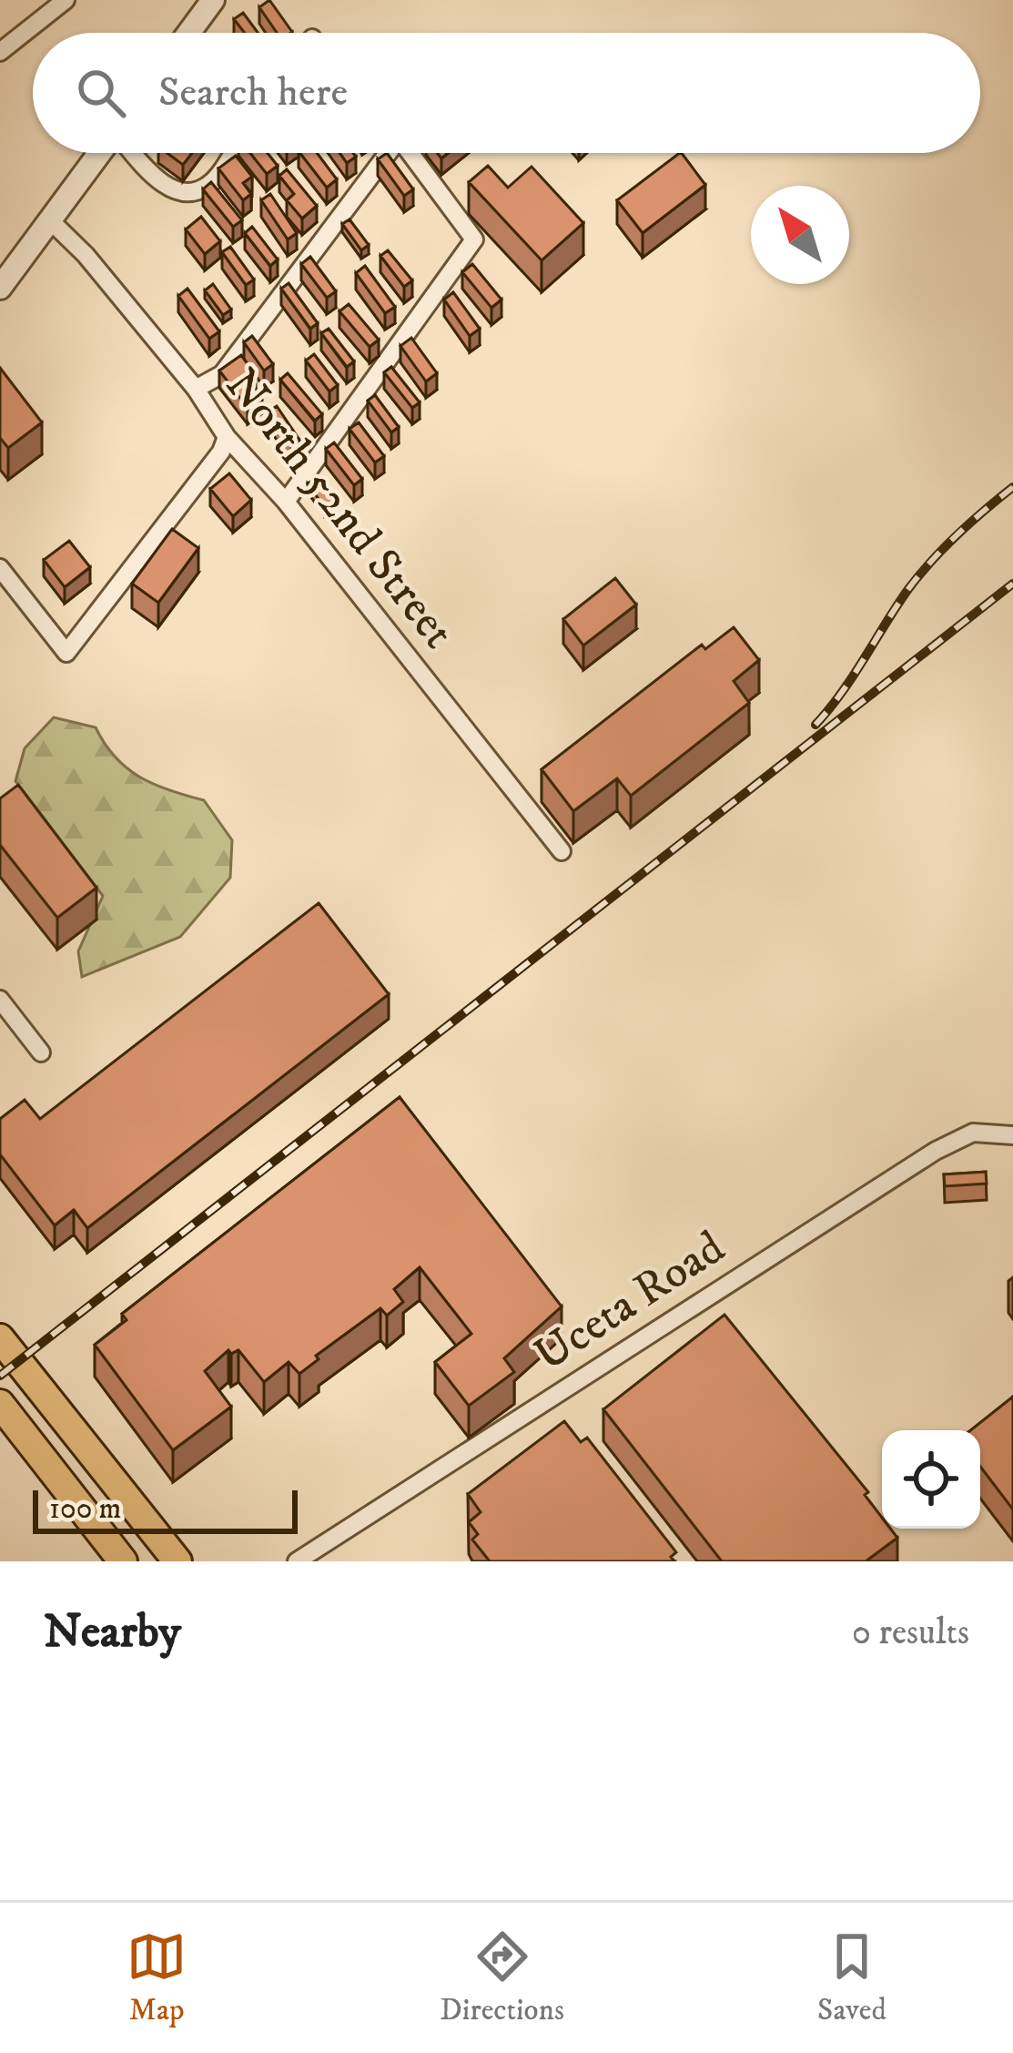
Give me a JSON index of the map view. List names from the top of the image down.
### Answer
{
  "streets": {
    "street": ["North 52nd Street", "Uceta Road"]
  },
  "scale_bar": "100 m",
  "north": "top left",
  "page": {
    "search": "Search here",
    "scale": "100 m",
    "heading": ["Nearby", "0 results"],
    "nav": ["Map", "Directions", "Saved"]
  }
}
